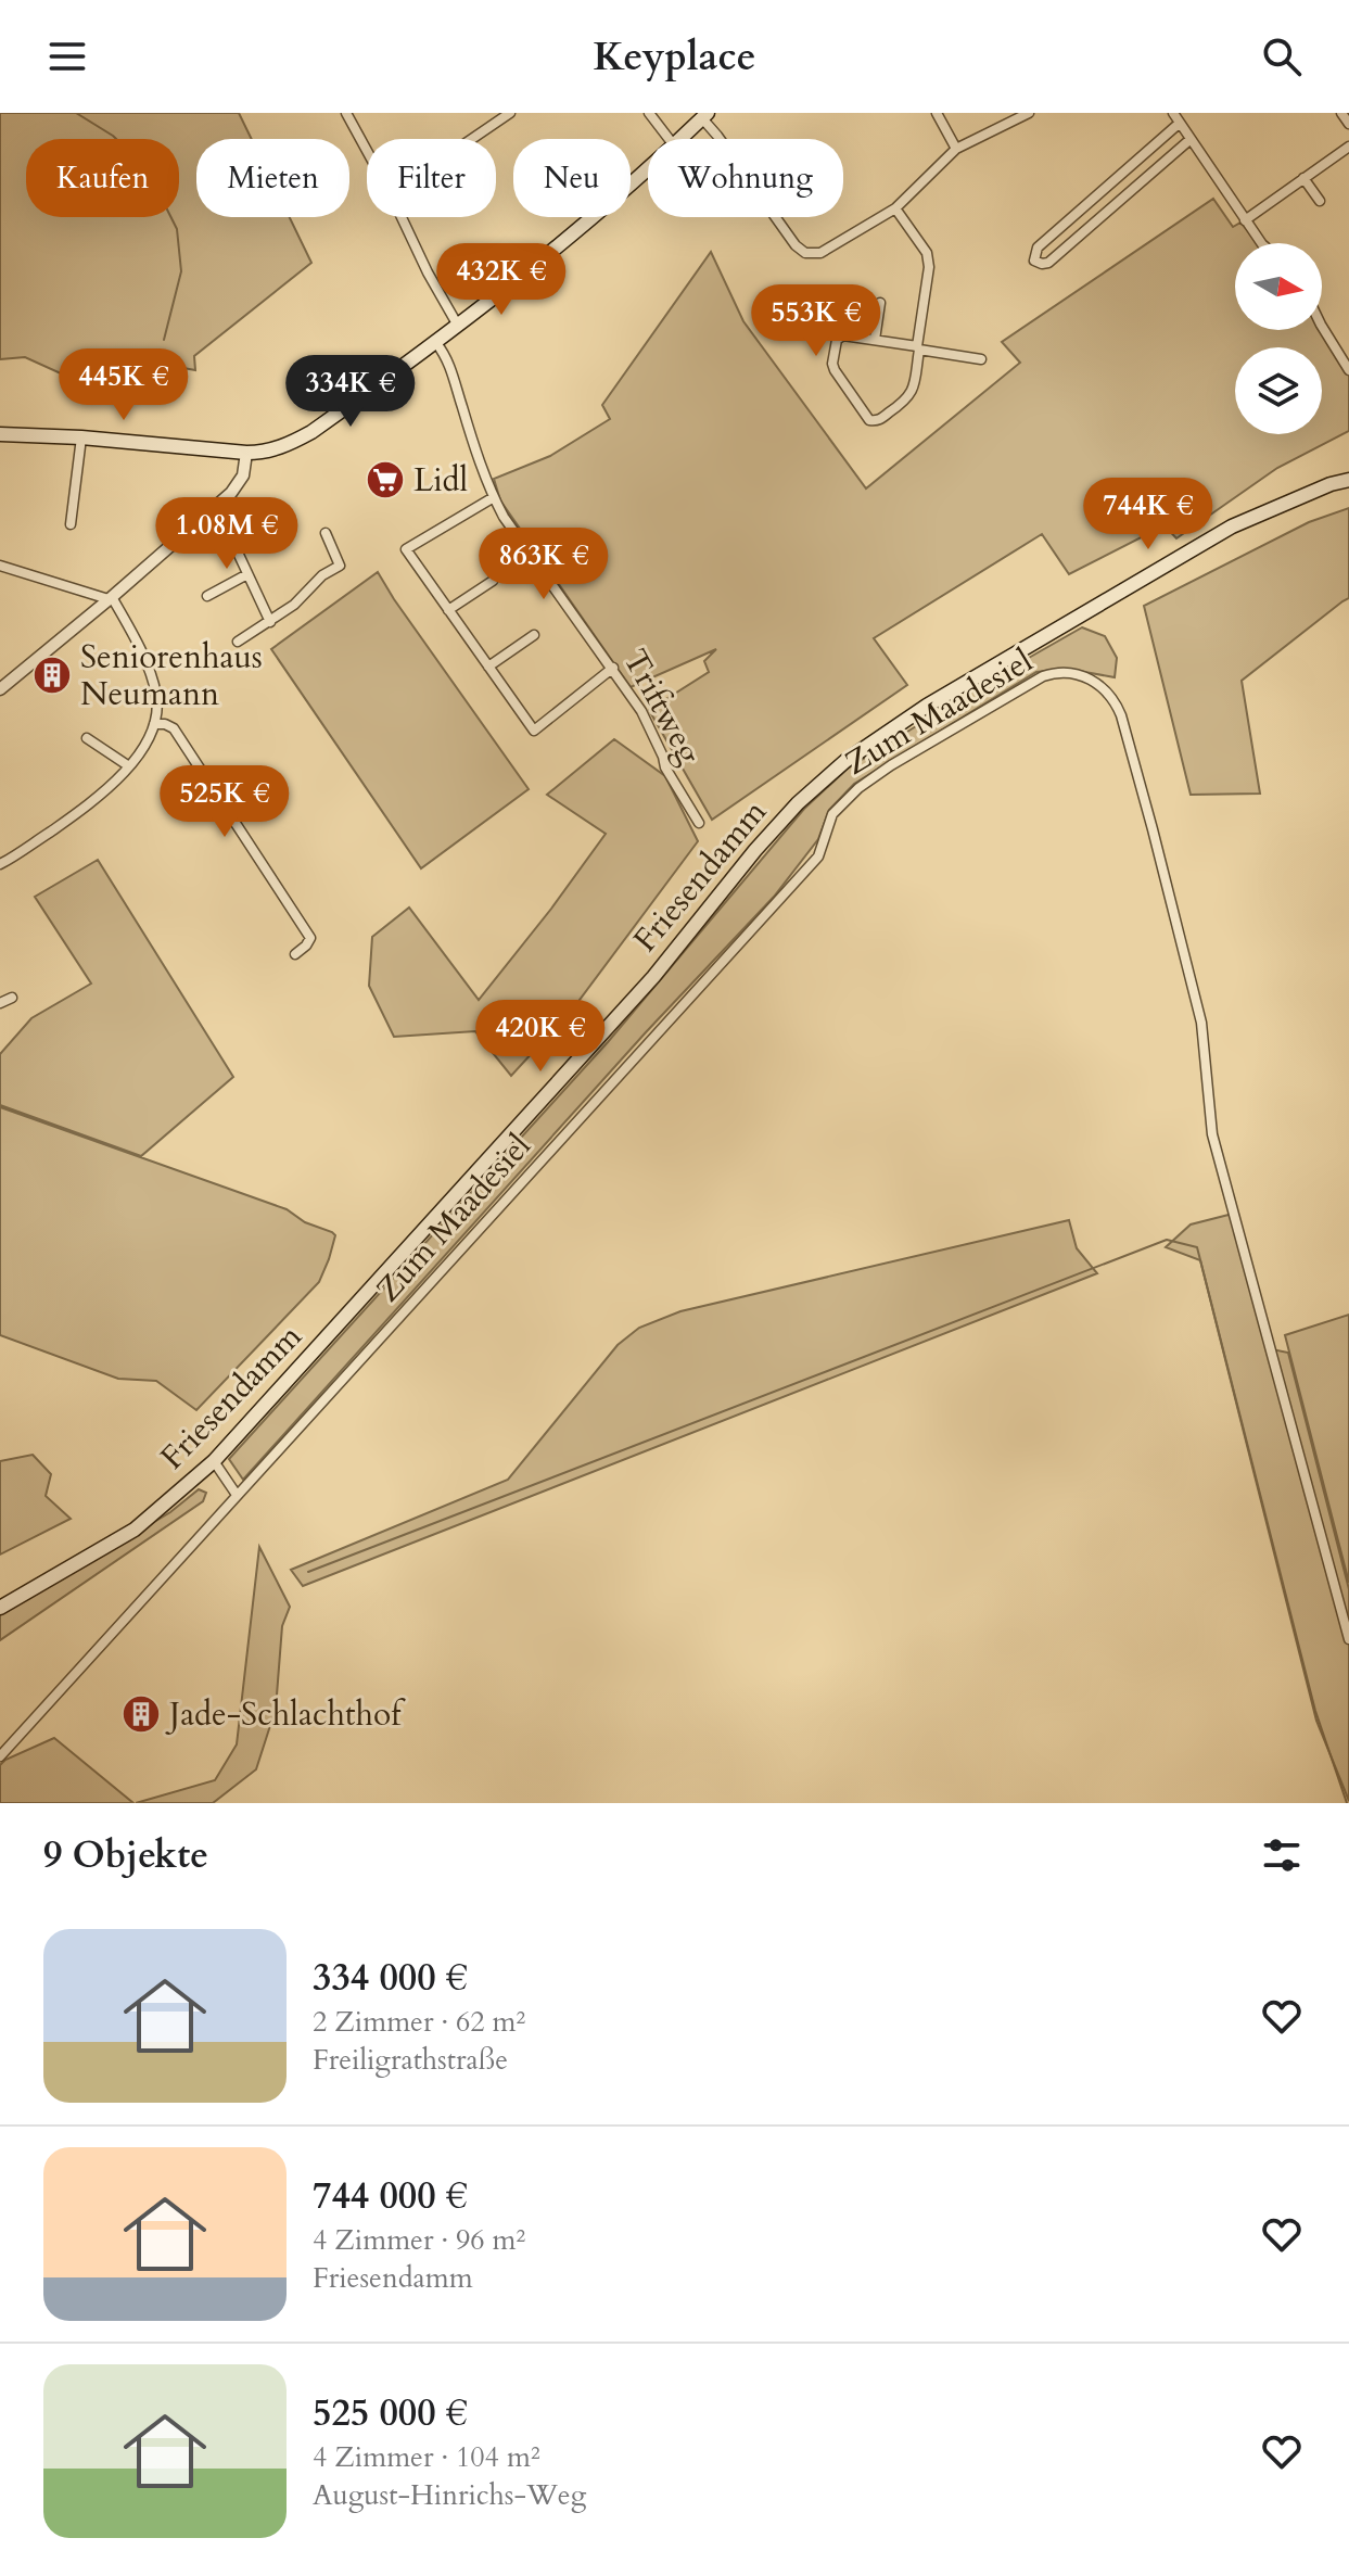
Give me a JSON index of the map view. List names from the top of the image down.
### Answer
{
  "streets": {
    "main road": ["Friesendamm"],
    "street": ["Triftweg", "Zum Maadesiel"]
  },
  "places": {
    "supermarket": ["Lidl"],
    "building": ["Seniorenhaus Neumann", "Jade-Schlachthof"]
  },
  "north": "right",
  "page": {
    "header": "Keyplace",
    "chip": [
      "Kaufen",
      "Mieten",
      "Filter",
      "Neu",
      "Wohnung"
    ],
    "price": [
      "432K €",
      "553K €",
      "445K €",
      "334K €",
      "744K €",
      "1.08M €",
      "863K €",
      "525K €",
      "420K €"
    ],
    "heading": "9 Objekte",
    "list": [
      {
        "name": "334 000 €",
        "note": "2 Zimmer · 62 m² · Freiligrathstraße"
      },
      {
        "name": "744 000 €",
        "note": "4 Zimmer · 96 m² · Friesendamm"
      },
      {
        "name": "525 000 €",
        "note": "4 Zimmer · 104 m² · August-Hinrichs-Weg"
      }
    ]
  }
}
